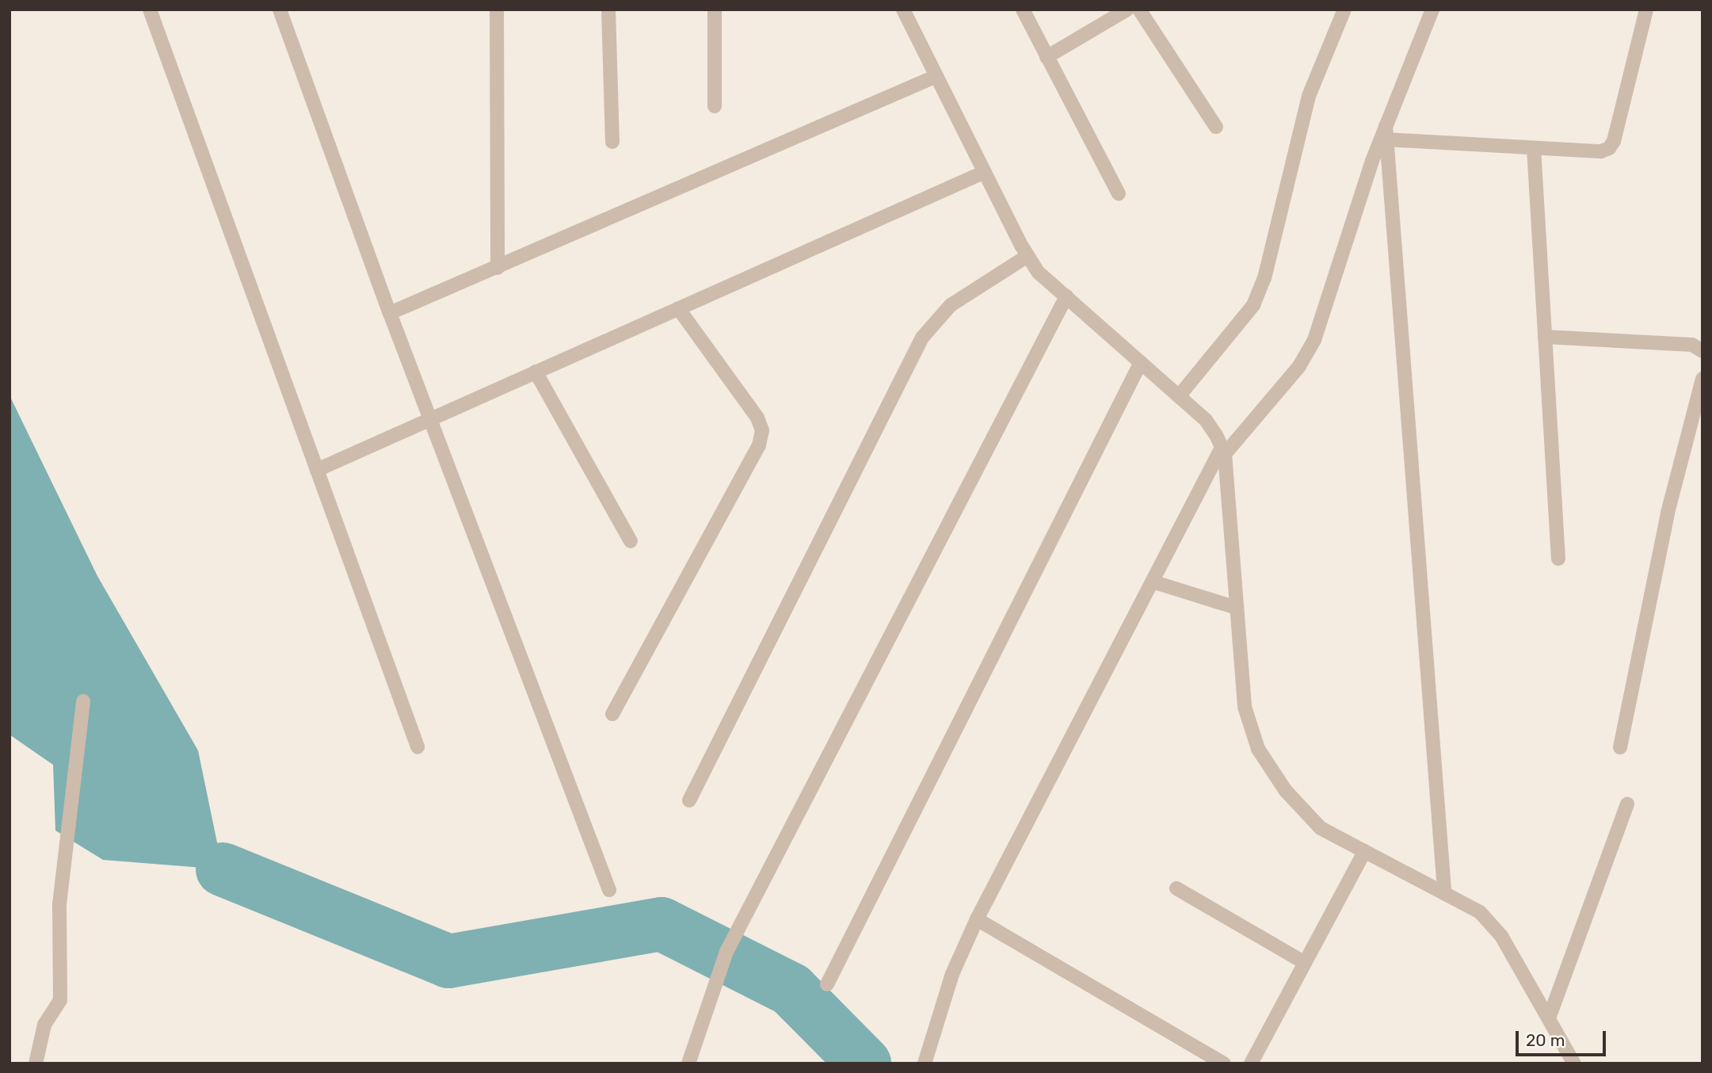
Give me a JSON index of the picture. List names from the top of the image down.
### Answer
{
  "scale_bar": "20 m"
}
